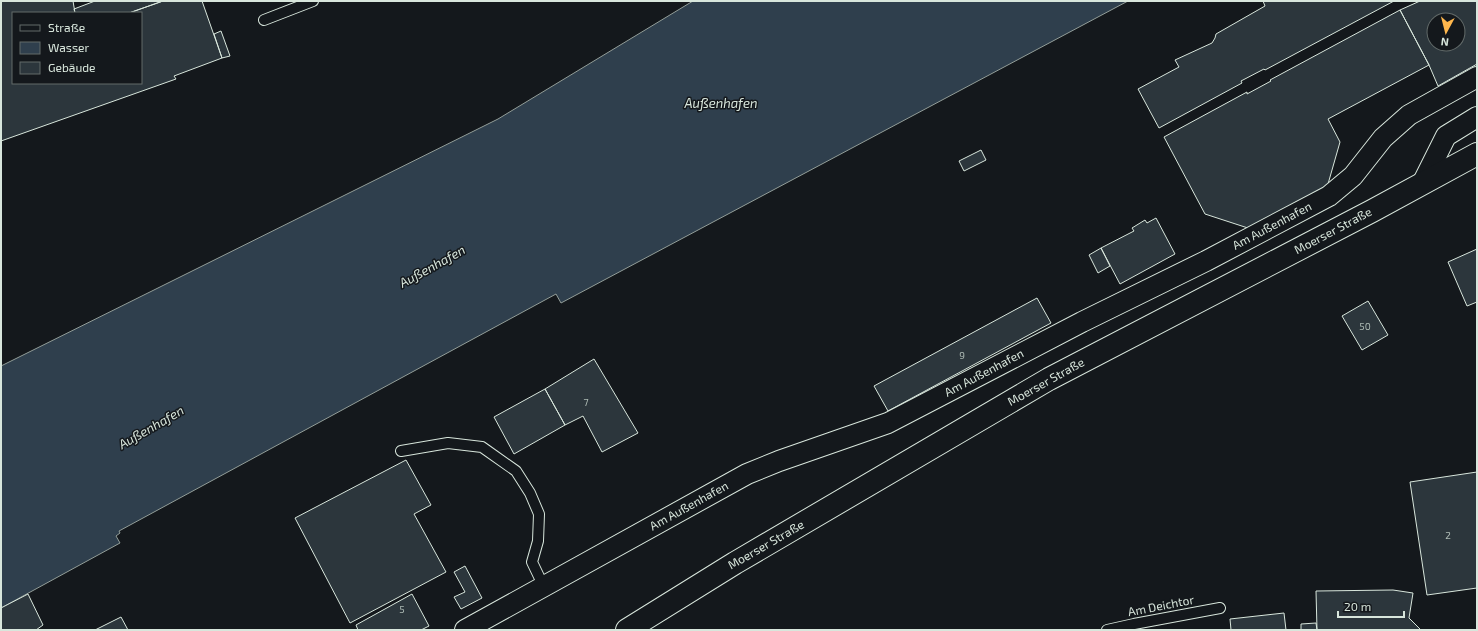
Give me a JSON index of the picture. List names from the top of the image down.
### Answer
{
  "streets": {
    "street": ["Am Außenhafen", "Moerser Straße"],
    "lane": ["Am Deichtor"]
  },
  "water": ["Außenhafen"],
  "house_numbers": [
    "50",
    "9",
    "7",
    "2",
    "5"
  ],
  "legend": ["Straße", "Wasser", "Gebäude"],
  "scale_bar": "20 m",
  "north": "bottom"
}
